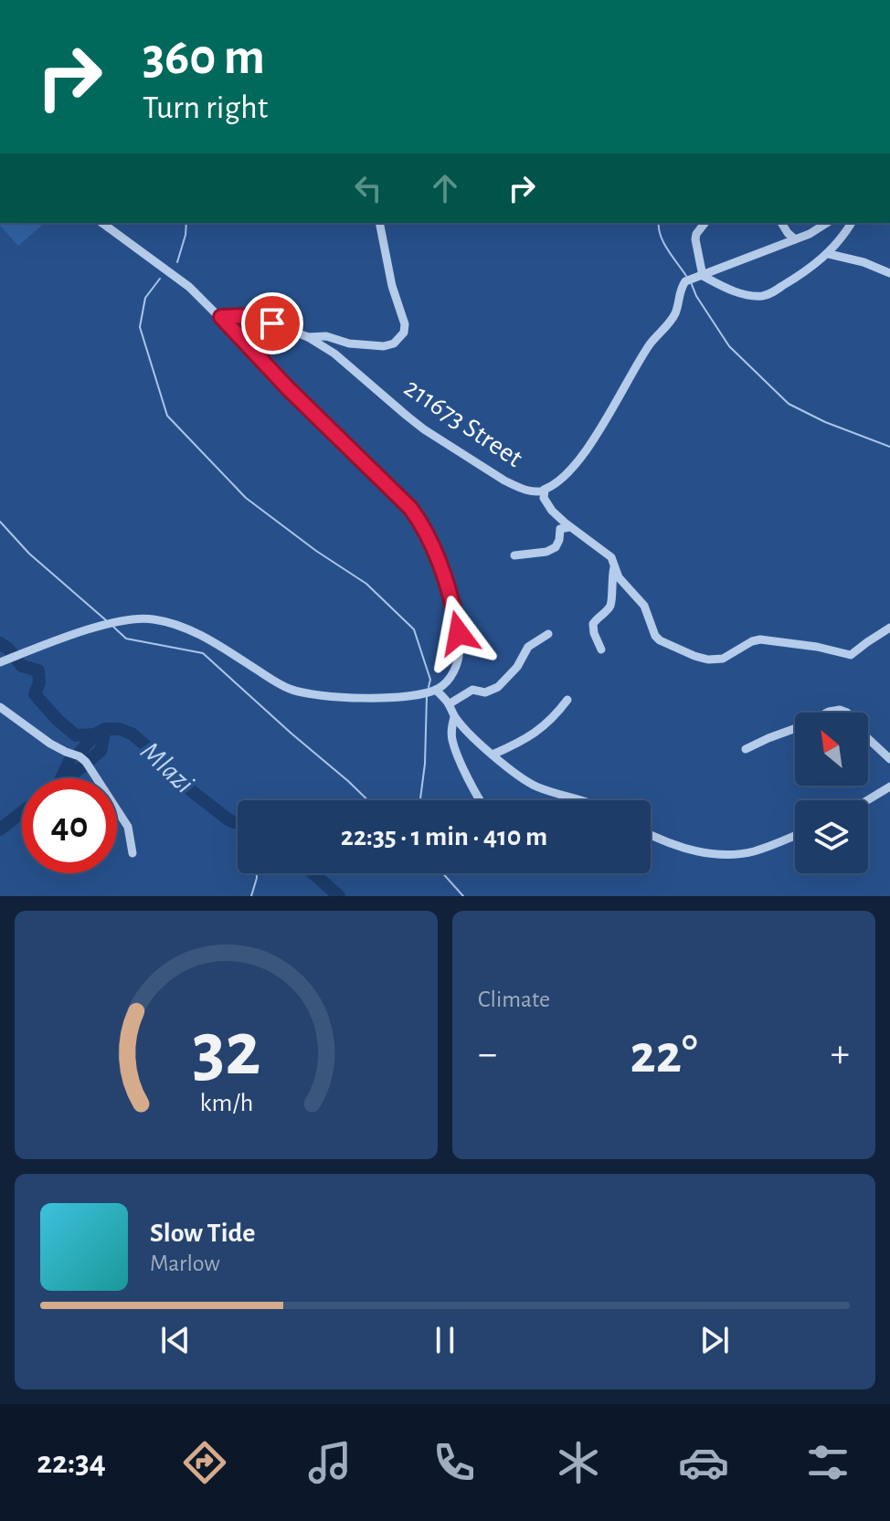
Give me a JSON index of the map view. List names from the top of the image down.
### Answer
{
  "streets": {
    "street": ["211673 Street"]
  },
  "water": ["Mlazi"],
  "north": "top left",
  "page": {
    "turn": ["360 m", "Turn right"],
    "limit": "40",
    "trip": "22:35 · 1 min · 410 m",
    "tile": "Climate",
    "heat": ["−", "22°", "+"],
    "song": ["Slow Tide", "Marlow"],
    "tabs": "22:34",
    "gauge": ["32", "km/h"]
  }
}
